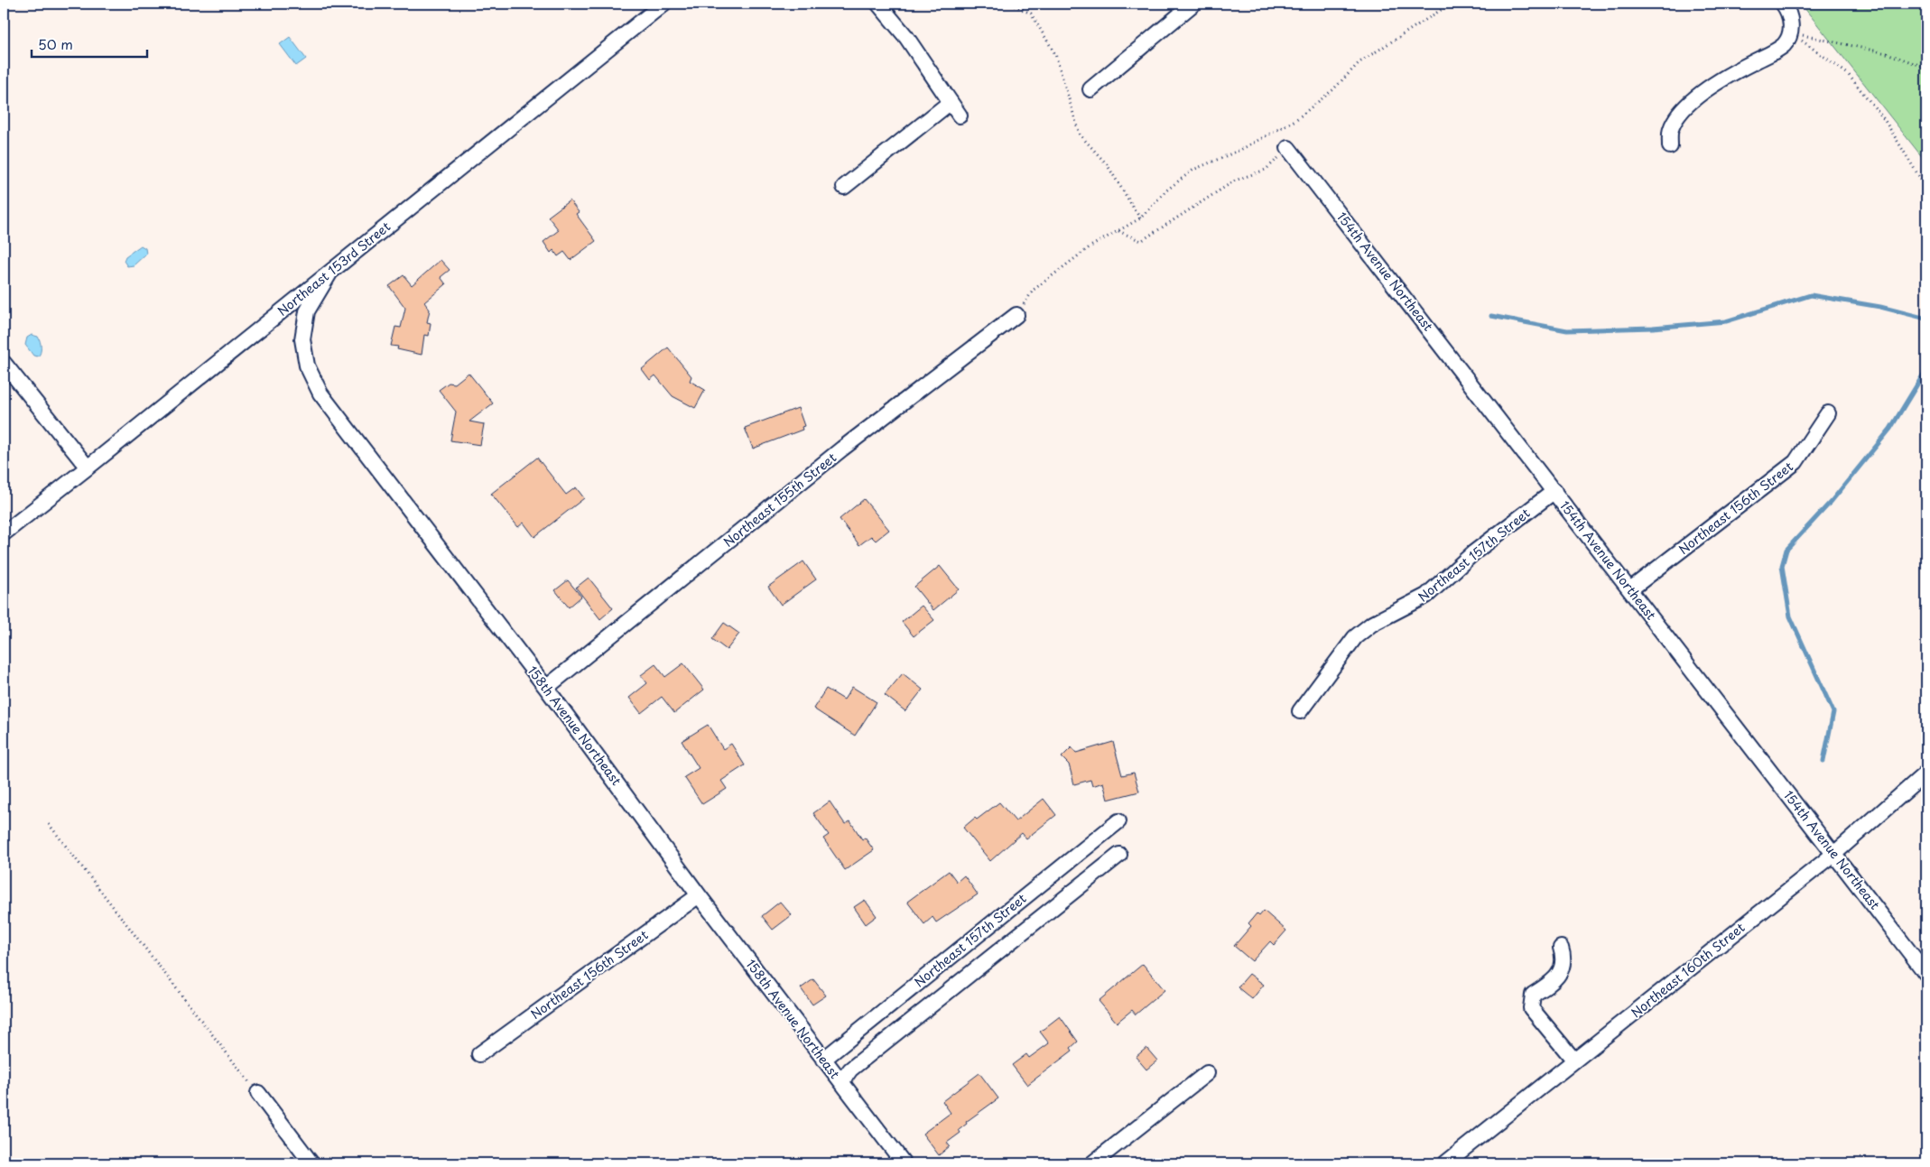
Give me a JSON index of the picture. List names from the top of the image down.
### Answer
{
  "streets": {
    "street": [
      "Northeast 153rd Street",
      "154th Avenue Northeast",
      "Northeast 155th Street",
      "Northeast 156th Street",
      "Northeast 157th Street",
      "158th Avenue Northeast",
      "Northeast 160th Street"
    ]
  },
  "crossings": [
    ["Northeast 153rd Street", "158th Avenue Northeast"],
    ["154th Avenue Northeast", "Northeast 156th Street"],
    ["154th Avenue Northeast", "Northeast 157th Street"],
    ["154th Avenue Northeast", "Northeast 160th Street"],
    ["Northeast 155th Street", "158th Avenue Northeast"],
    ["Northeast 156th Street", "158th Avenue Northeast"],
    ["Northeast 157th Street", "158th Avenue Northeast"]
  ],
  "scale_bar": "50 m"
}
